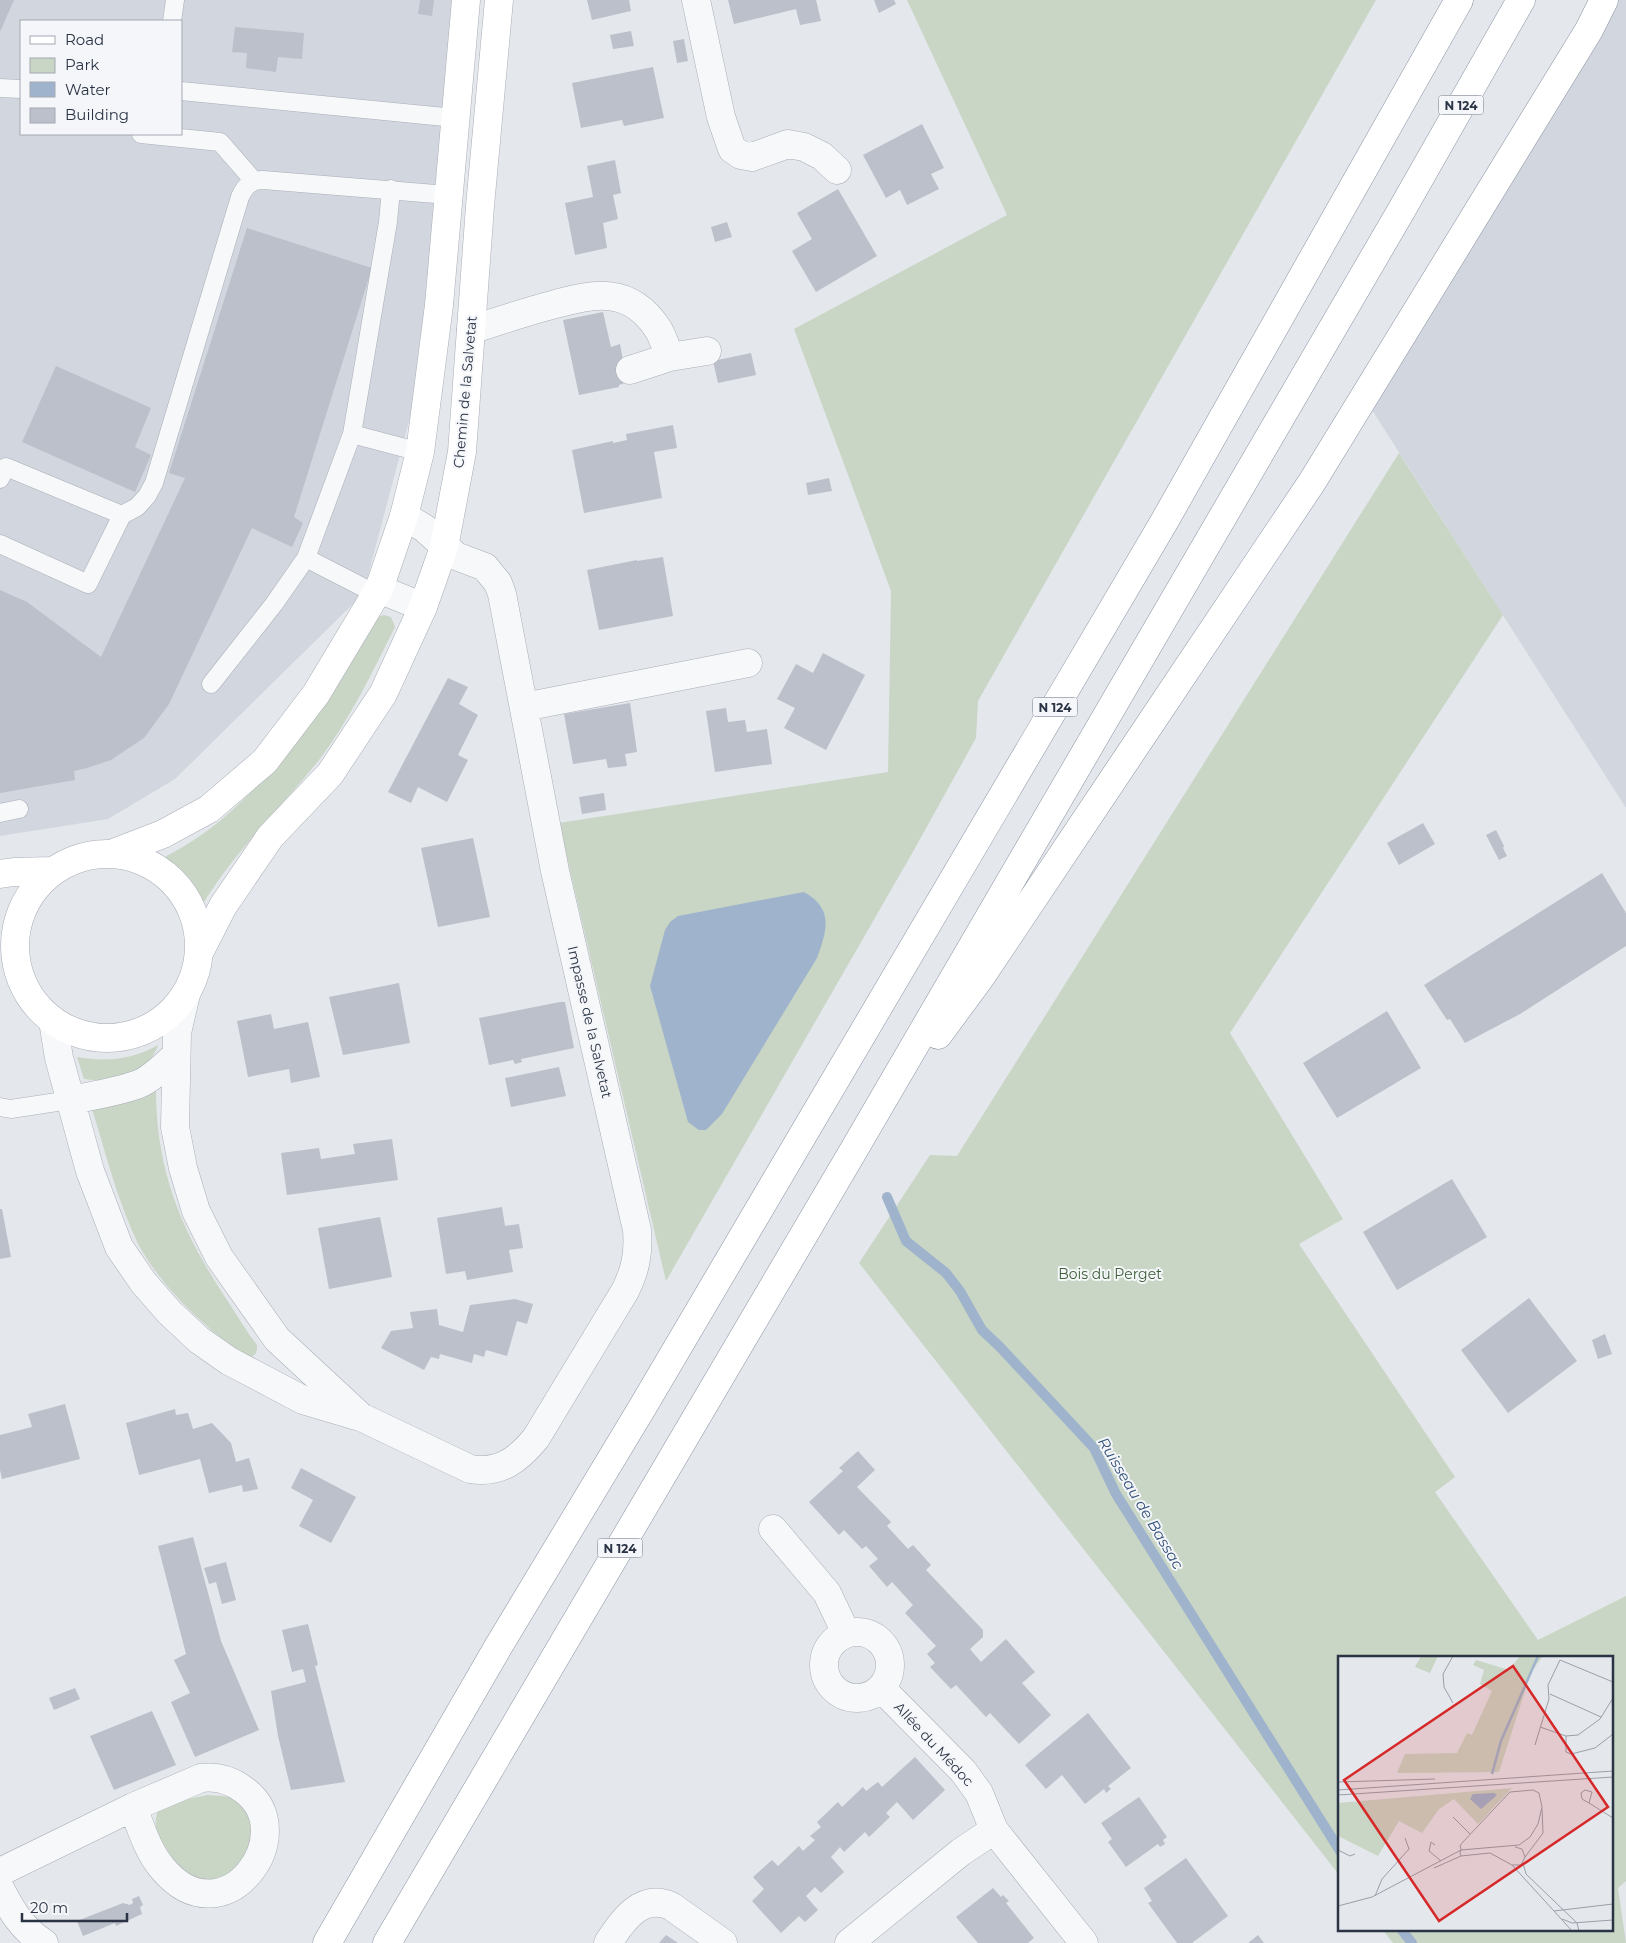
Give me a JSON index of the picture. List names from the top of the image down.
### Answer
{
  "streets": {
    "main road": ["N 124", "Chemin de la Salvetat"],
    "street": ["Impasse de la Salvetat", "Allée du Médoc"]
  },
  "crossings": [
    ["Chemin de la Salvetat", "Impasse de la Salvetat"]
  ],
  "water": ["Ruisseau de Bassac"],
  "parks": ["Bois du Perget"],
  "legend": [
    "Road",
    "Park",
    "Water",
    "Building"
  ],
  "scale_bar": "20 m"
}
